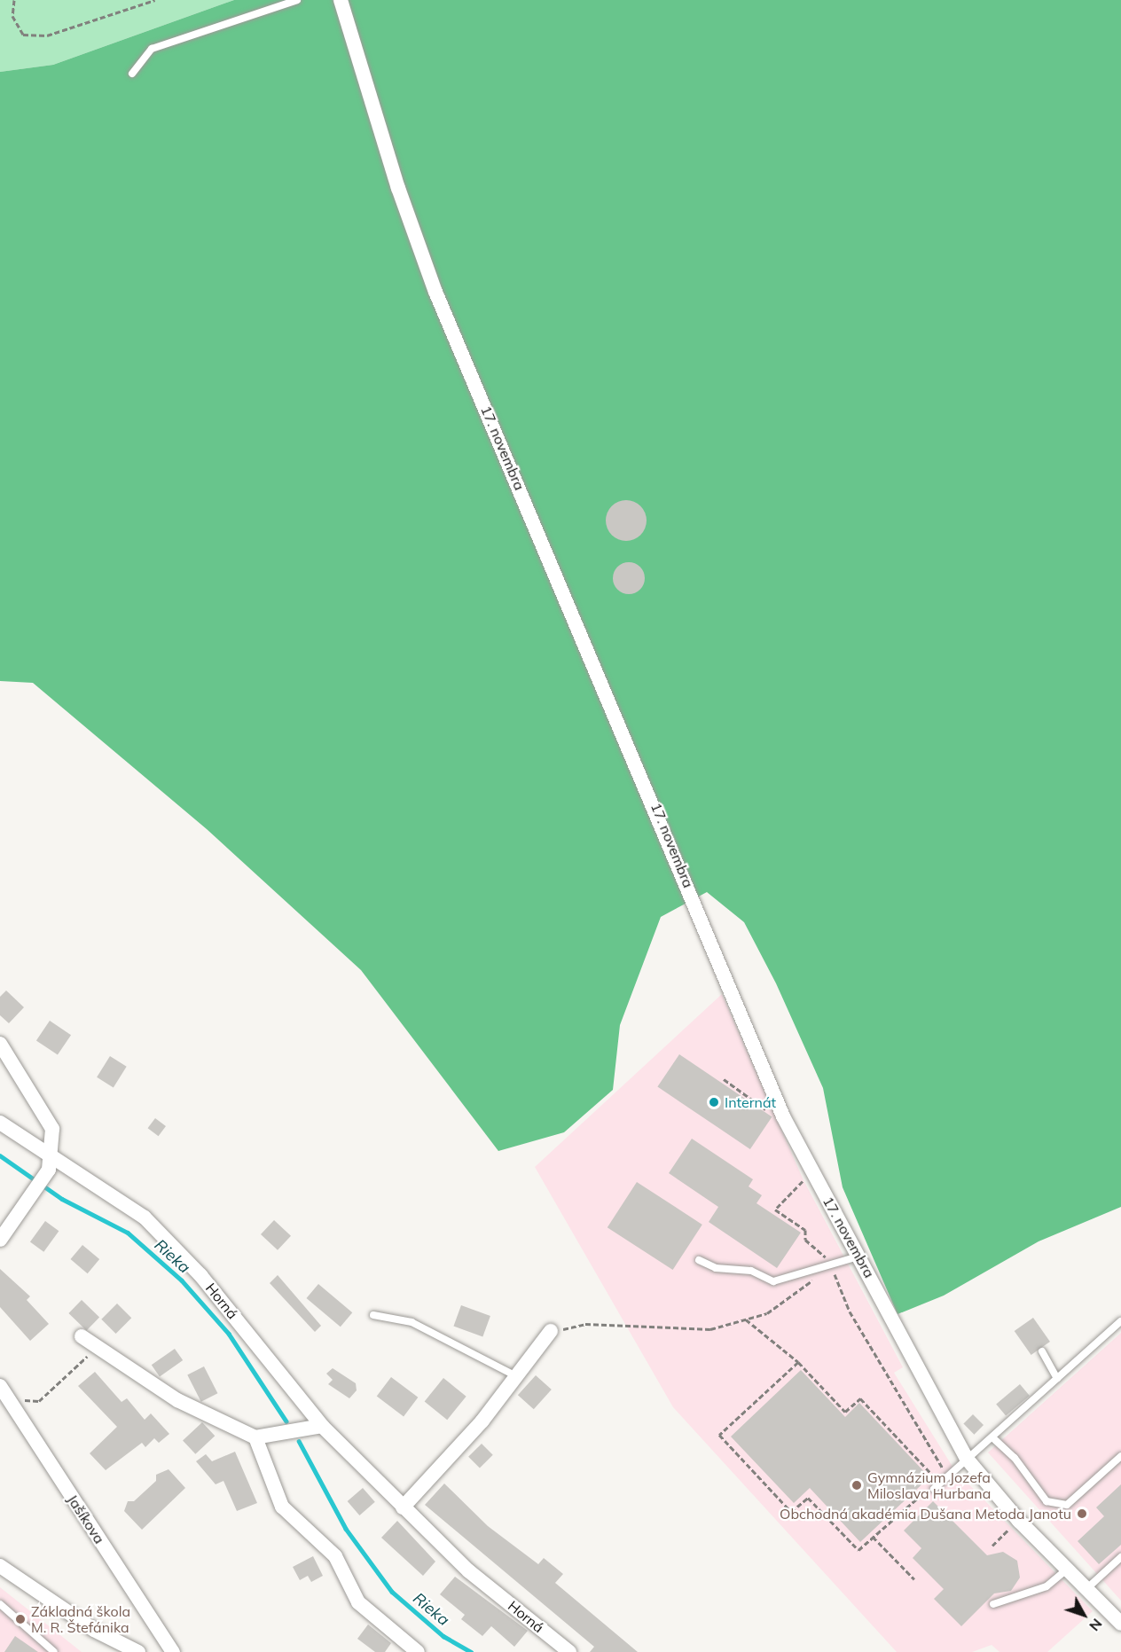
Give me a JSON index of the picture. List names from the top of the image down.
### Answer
{
  "streets": {
    "street": ["17. novembra", "Horná", "Jašíkova"]
  },
  "water": ["Rieka"],
  "places": [
    "Internát",
    "Gymnázium Jozefa Miloslava Hurbana",
    "Obchodná akadémia Dušana Metoda Janotu",
    "Základná škola M. R. Štefánika"
  ],
  "north": "bottom right"
}
